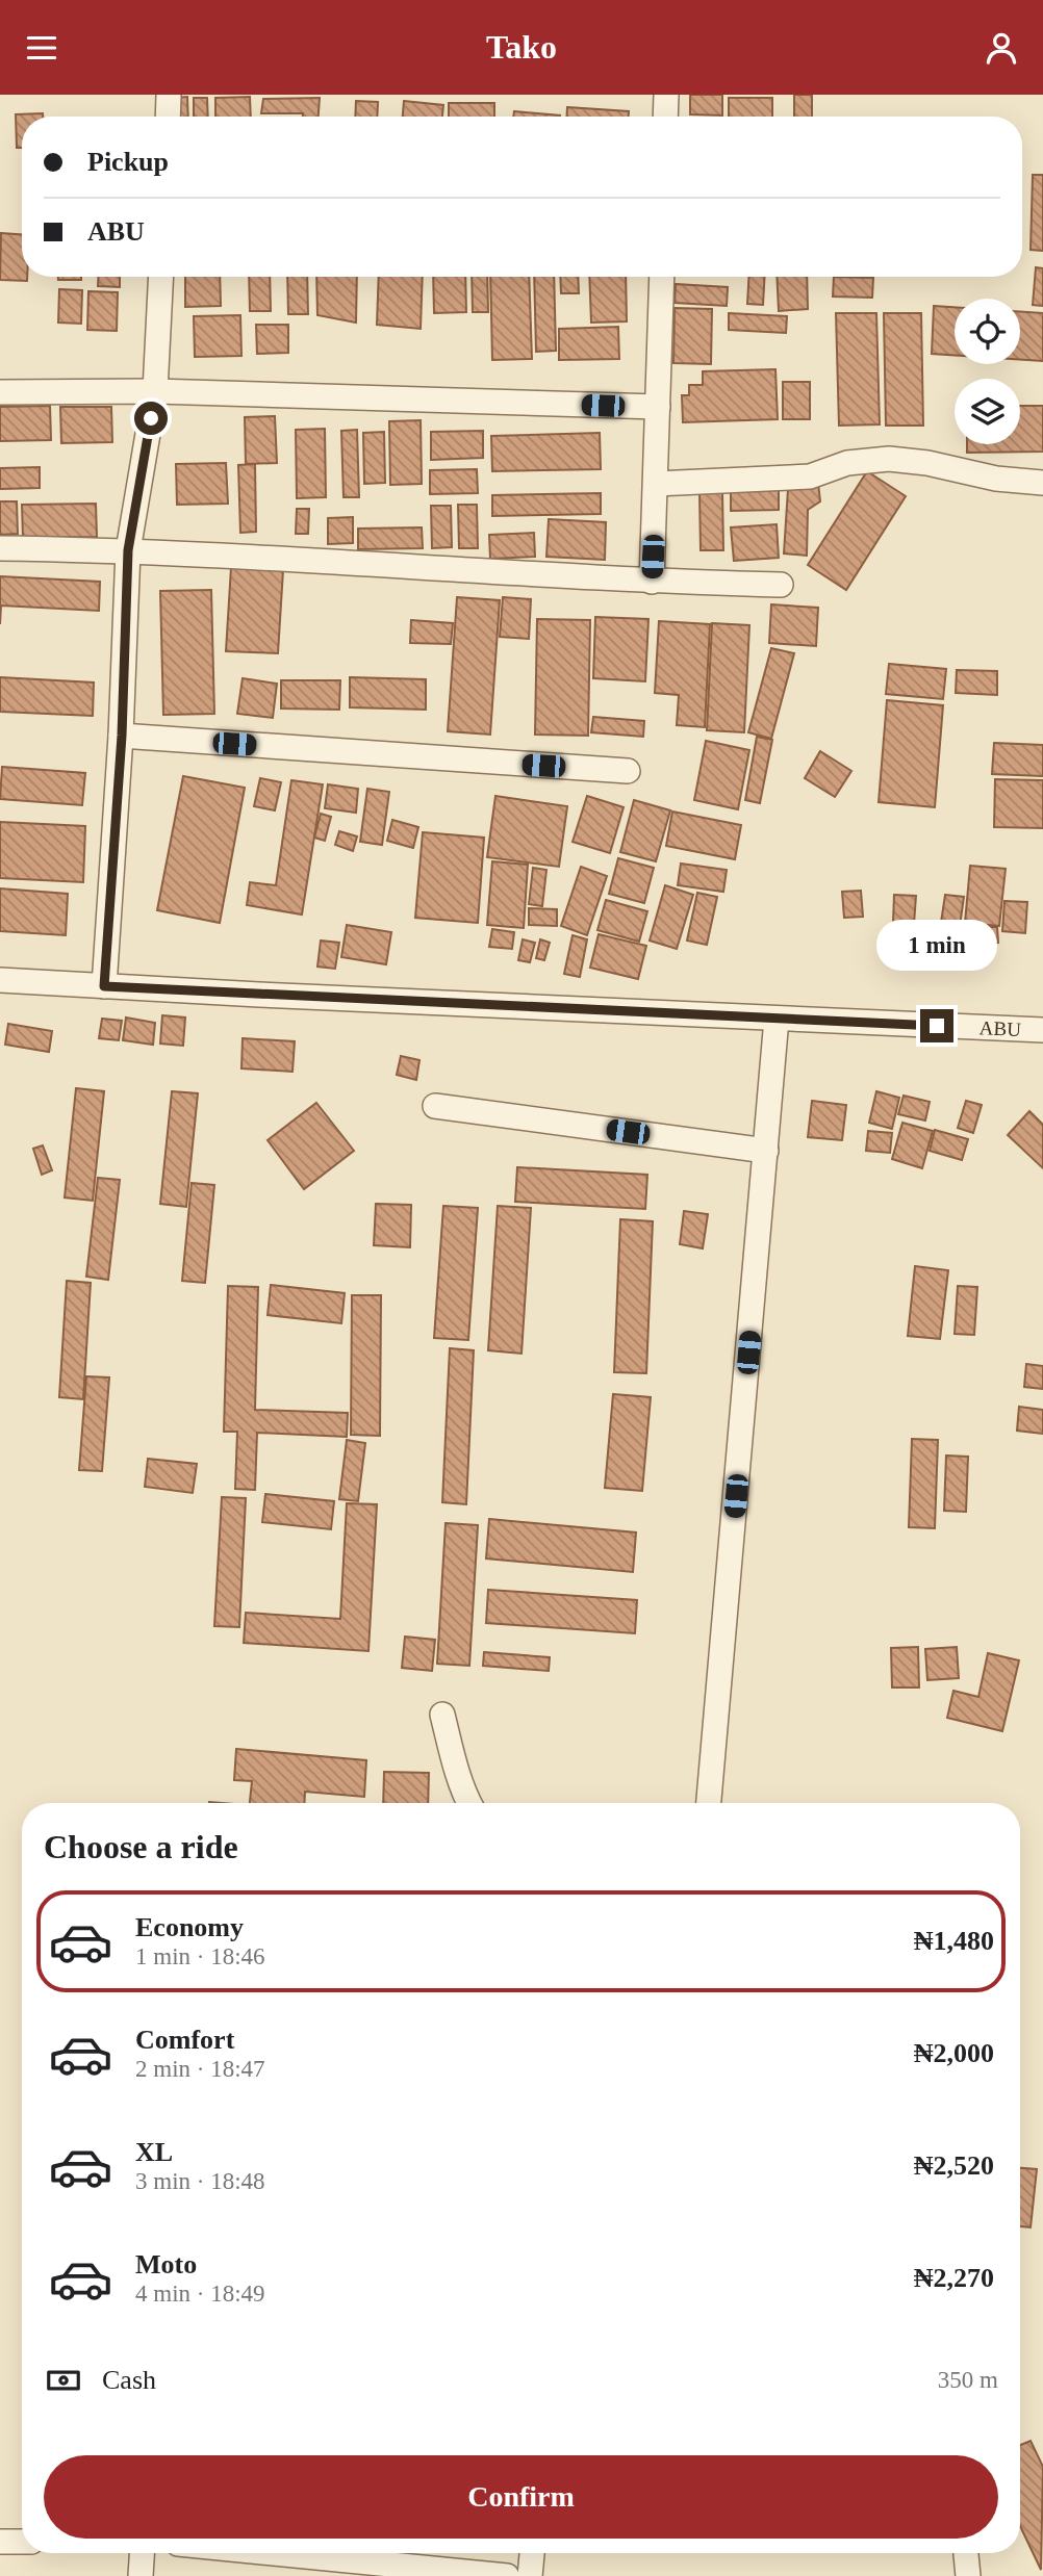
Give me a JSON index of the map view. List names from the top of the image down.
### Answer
{
  "streets": {
    "street": ["ABU"]
  },
  "page": {
    "header": "Tako",
    "banner": ["Pickup", "ABU"],
    "bubble": "1 min",
    "heading": "Choose a ride",
    "list": [
      {
        "name": "Economy",
        "note": "1 min · 18:46",
        "value": "₦1,480"
      },
      {
        "name": "Comfort",
        "note": "2 min · 18:47",
        "value": "₦2,000"
      },
      {
        "name": "XL",
        "note": "3 min · 18:48",
        "value": "₦2,520"
      },
      {
        "name": "Moto",
        "note": "4 min · 18:49",
        "value": "₦2,270"
      }
    ],
    "pay": ["Cash", "350 m"],
    "buttons": "Confirm"
  }
}
